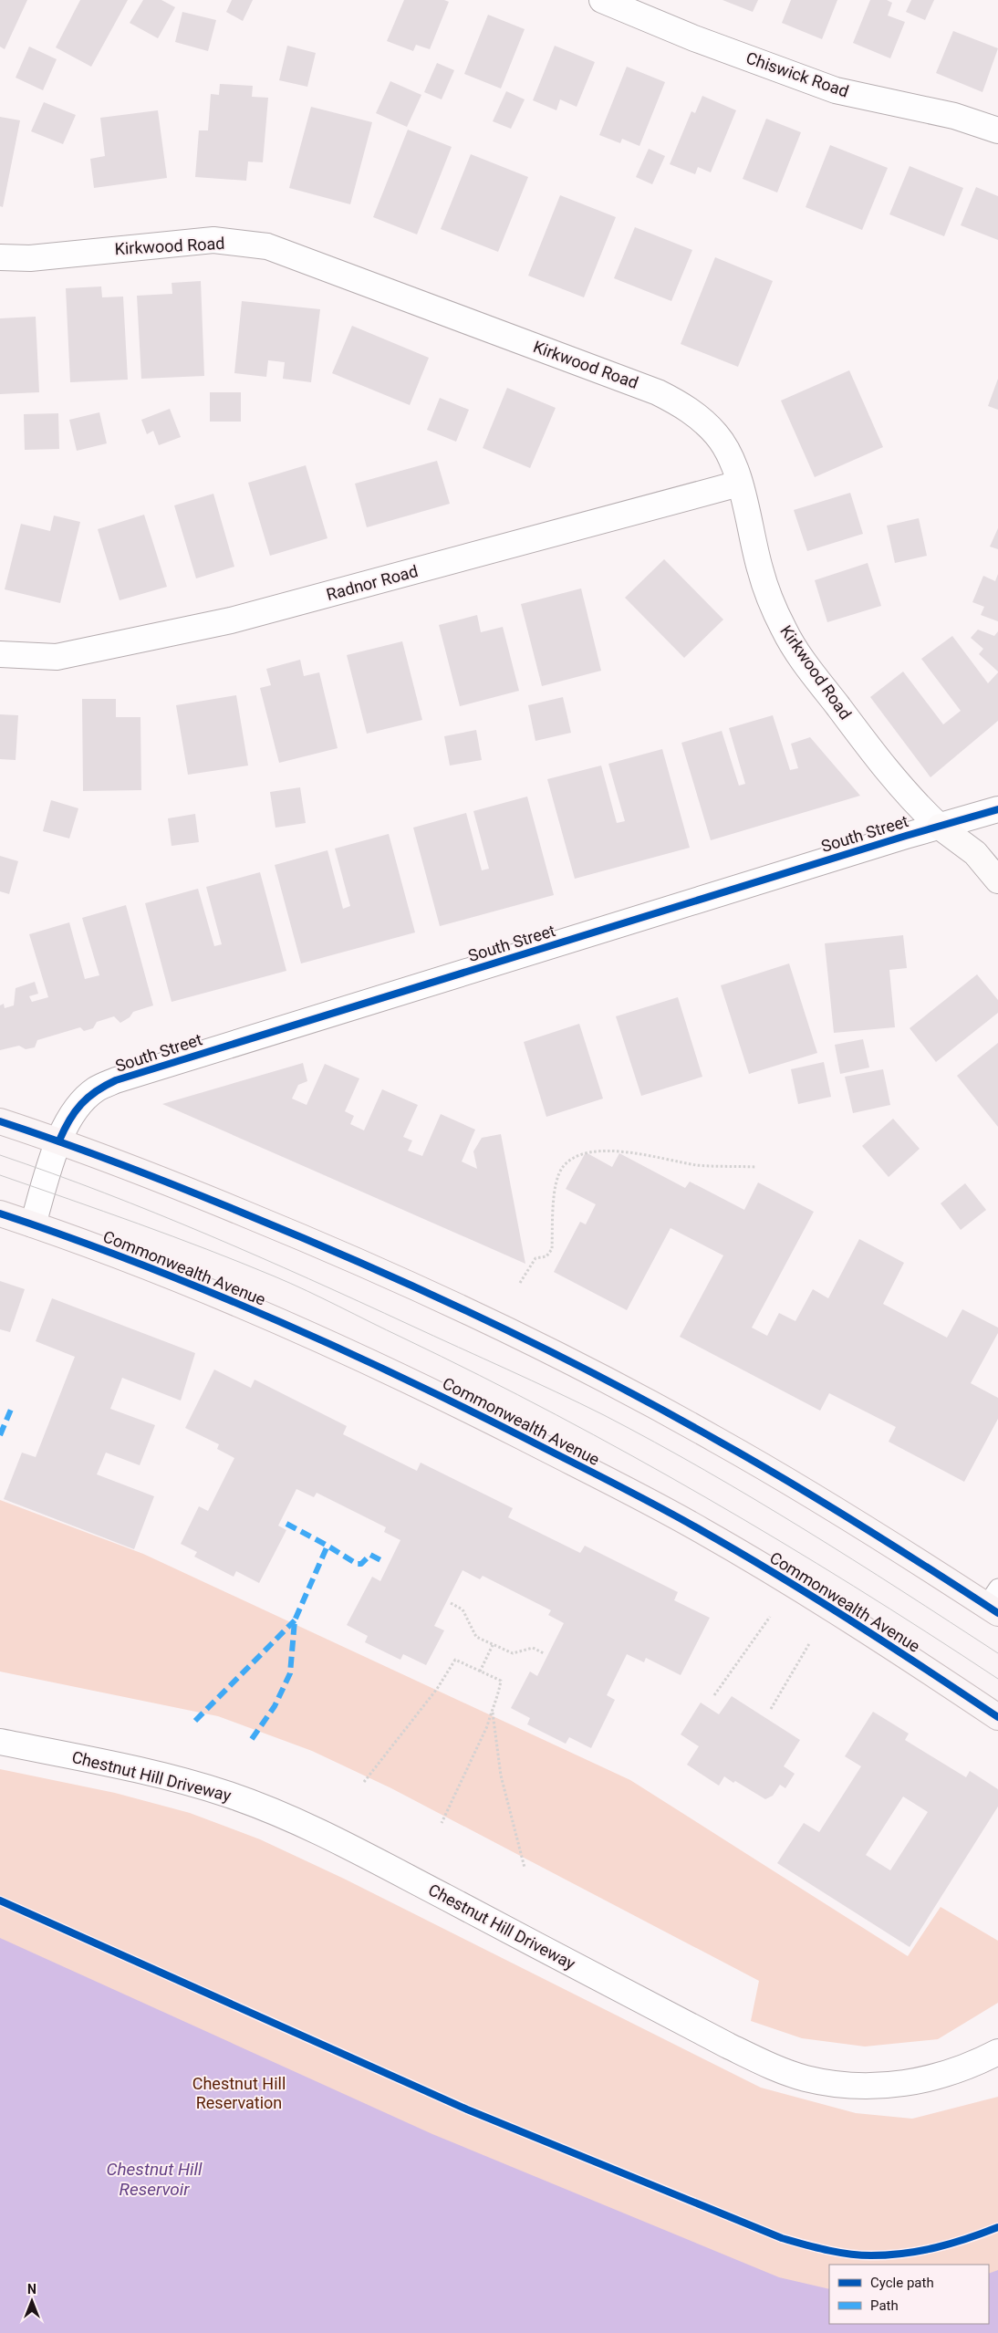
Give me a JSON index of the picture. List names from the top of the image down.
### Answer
{
  "streets": {
    "main road": ["Commonwealth Avenue"],
    "street": [
      "Chiswick Road",
      "Kirkwood Road",
      "Radnor Road",
      "South Street",
      "Chestnut Hill Driveway"
    ]
  },
  "crossings": [
    ["Kirkwood Road", "Radnor Road"],
    ["Kirkwood Road", "South Street"],
    ["South Street", "Commonwealth Avenue"]
  ],
  "water": ["Chestnut Hill Reservoir"],
  "parks": ["Chestnut Hill Reservation"],
  "legend": ["Cycle path", "Path"],
  "north": "top"
}
